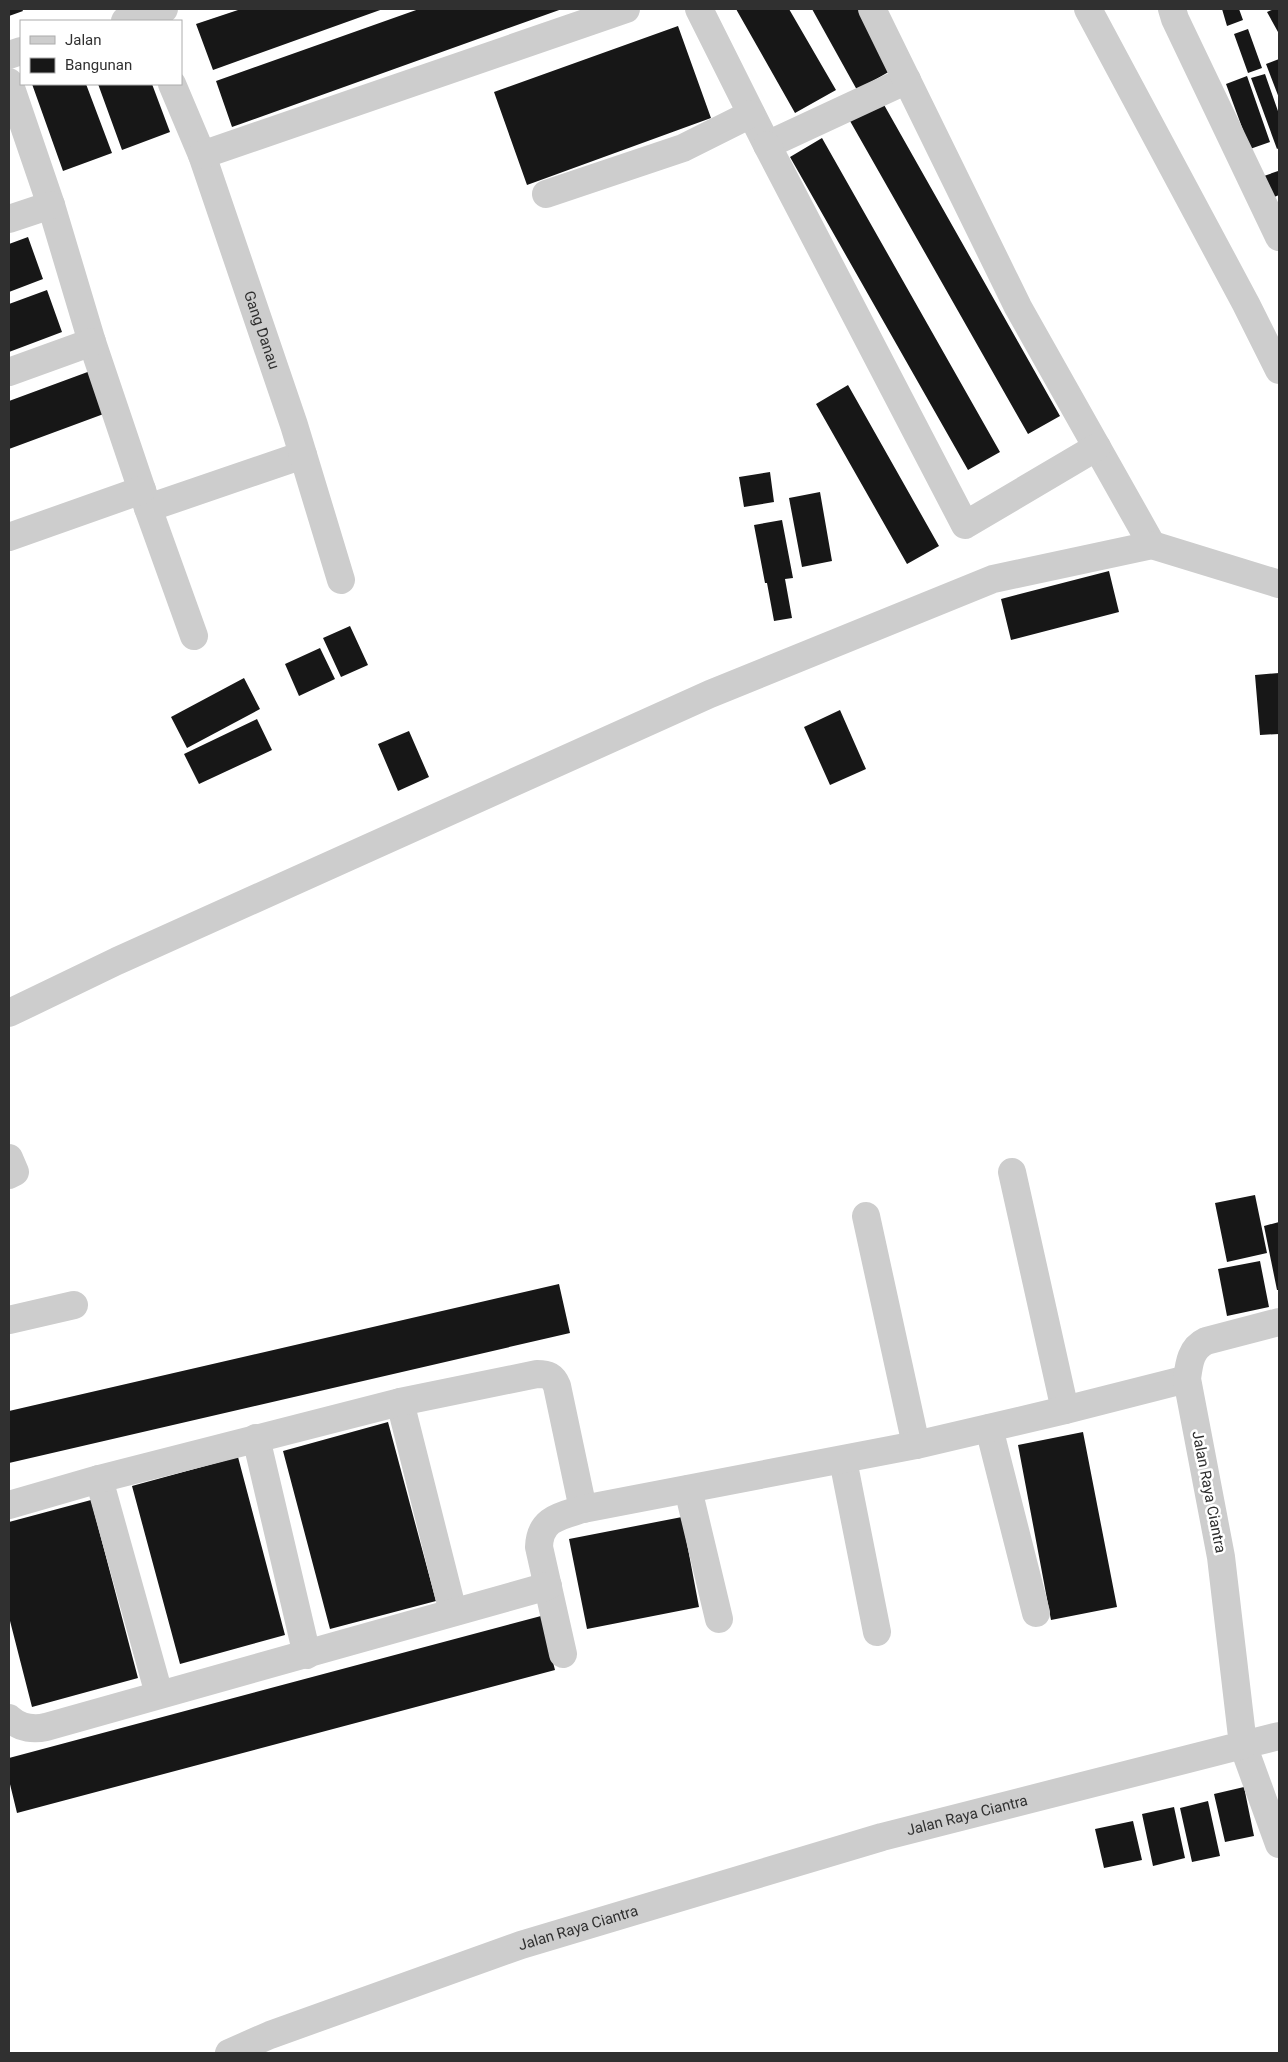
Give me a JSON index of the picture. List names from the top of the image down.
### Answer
{
  "streets": {
    "street": ["Gang Danau", "Jalan Raya Ciantra"]
  },
  "legend": ["Jalan", "Bangunan"]
}
